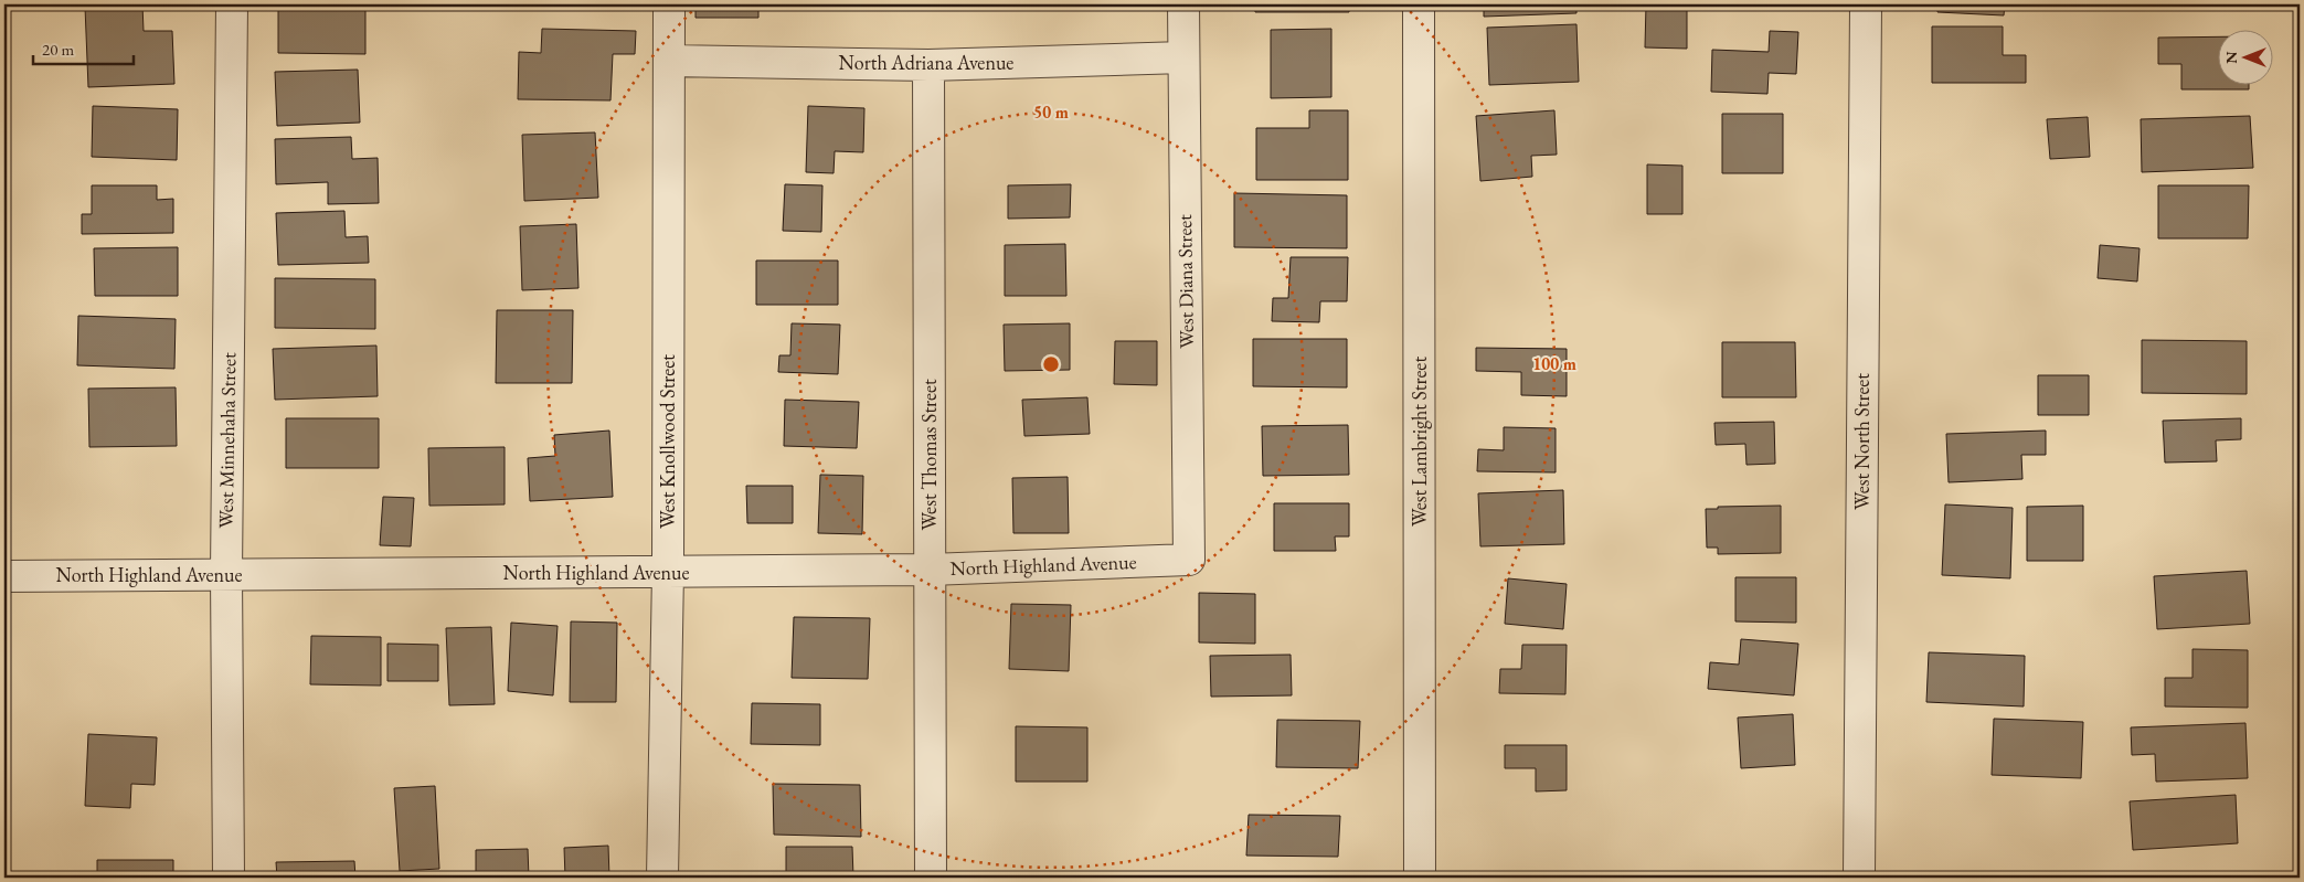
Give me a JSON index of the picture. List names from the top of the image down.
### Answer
{
  "streets": {
    "street": [
      "North Adriana Avenue",
      "West Diana Street",
      "West Minnehaha Street",
      "West Knollwood Street",
      "West Lambright Street",
      "West North Street",
      "West Thomas Street",
      "North Highland Avenue"
    ]
  },
  "crossings": [
    ["North Adriana Avenue", "West Diana Street"],
    ["North Adriana Avenue", "West Knollwood Street"],
    ["North Adriana Avenue", "West Thomas Street"],
    ["West Diana Street", "North Highland Avenue"],
    ["West Minnehaha Street", "North Highland Avenue"],
    ["West Knollwood Street", "North Highland Avenue"],
    ["West Thomas Street", "North Highland Avenue"]
  ],
  "scale_bar": "20 m",
  "north": "left",
  "rings": ["50 m", "100 m"]
}
